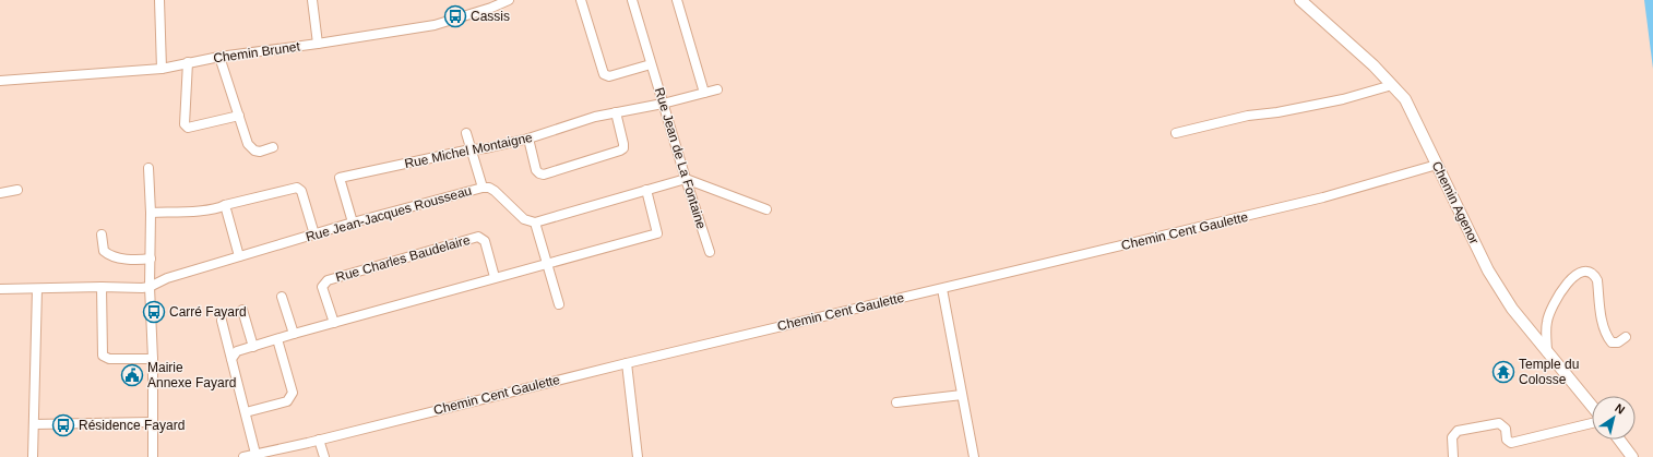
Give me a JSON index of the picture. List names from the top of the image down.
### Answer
{
  "streets": {
    "main road": ["Chemin Agenor"],
    "street": [
      "Chemin Brunet",
      "Rue Michel Montaigne",
      "Rue Jean de La Fontaine",
      "Rue Jean-Jacques Rousseau",
      "Chemin Cent Gaulette",
      "Rue Charles Baudelaire"
    ]
  },
  "crossings": [
    ["Rue Michel Montaigne", "Rue Jean de La Fontaine"],
    ["Rue Michel Montaigne", "Rue Jean-Jacques Rousseau"],
    ["Chemin Agenor", "Chemin Cent Gaulette"]
  ],
  "places": {
    "bus stop": ["Cassis", "Carré Fayard", "Résidence Fayard"],
    "temple": ["Temple du Colosse"],
    "public building": ["Mairie Annexe Fayard"]
  },
  "north": "top right"
}
